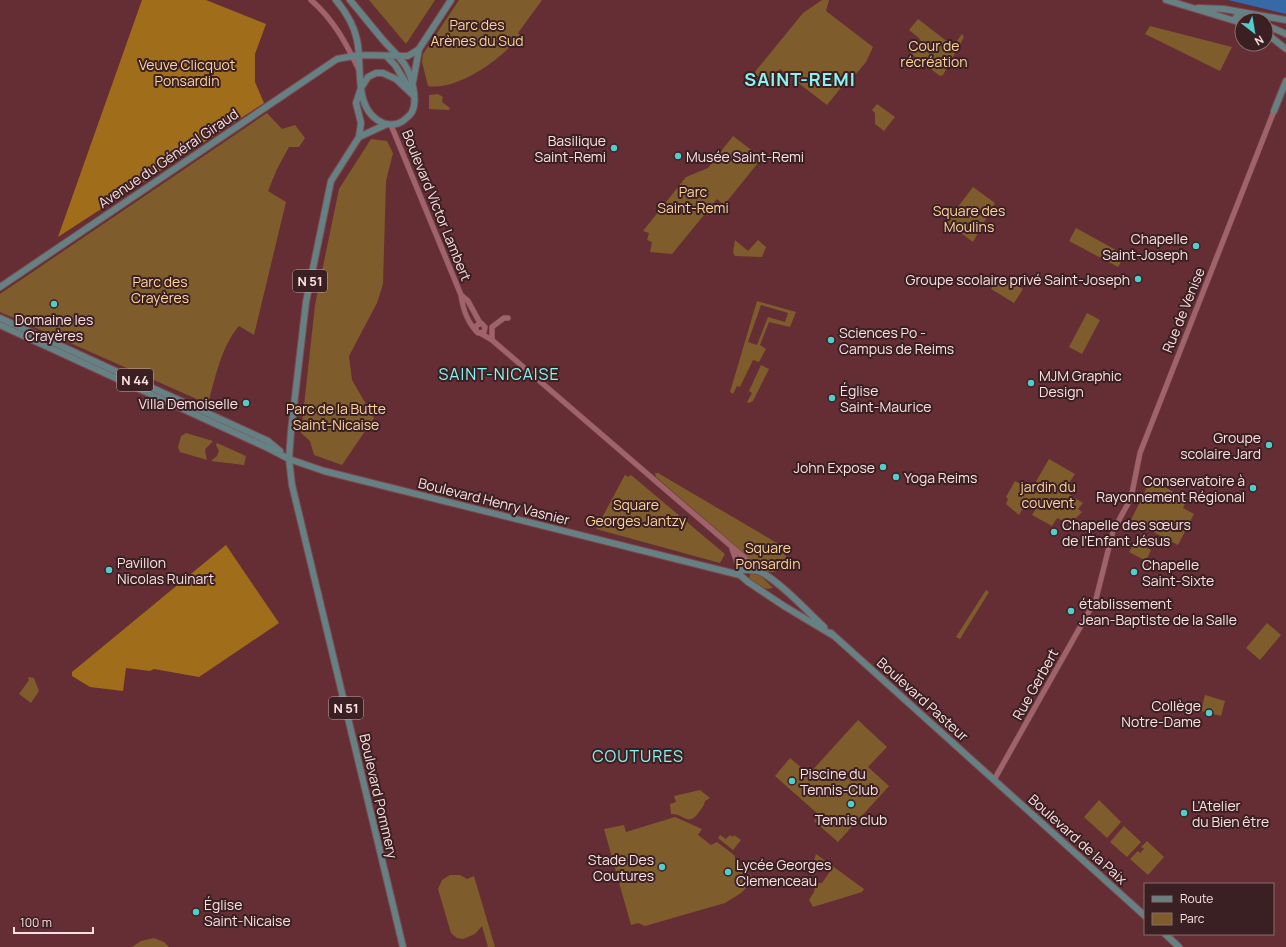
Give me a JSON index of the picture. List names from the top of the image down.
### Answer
{
  "streets": {
    "main road": [
      "Avenue du Général Giraud",
      "N 51",
      "Rue de Venise",
      "N 44",
      "Boulevard Henry Vasnier",
      "Boulevard Pasteur",
      "Boulevard Pommery",
      "Boulevard de la Paix"
    ],
    "street": ["Boulevard Victor Lambert", "Rue Gerbert"]
  },
  "crossings": [
    ["N 51", "Boulevard Henry Vasnier"],
    ["N 51", "Boulevard Pommery"],
    ["Rue de Venise", "Rue Gerbert"],
    ["Boulevard Henry Vasnier", "Boulevard Pasteur"],
    ["Boulevard Henry Vasnier", "Boulevard Pommery"],
    ["Rue Gerbert", "Boulevard Pasteur"],
    ["Rue Gerbert", "Boulevard de la Paix"],
    ["Boulevard Pasteur", "Boulevard de la Paix"]
  ],
  "districts": ["SAINT-REMI", "SAINT-NICAISE", "COUTURES"],
  "parks": [
    "Parc des Arènes du Sud",
    "Cour de récréation",
    "Veuve Clicquot Ponsardin",
    "Parc Saint-Remi",
    "Square des Moulins",
    "Parc des Crayères",
    "Parc de la Butte Saint-Nicaise",
    "jardin du couvent",
    "Square Georges Jantzy",
    "Square Ponsardin"
  ],
  "places": [
    "Basilique Saint-Remi",
    "Musée Saint-Remi",
    "Chapelle Saint-Joseph",
    "Groupe scolaire privé Saint-Joseph",
    "Domaine les Crayères",
    "Sciences Po - Campus de Reims",
    "MJM Graphic Design",
    "Église Saint-Maurice",
    "Villa Demoiselle",
    "Groupe scolaire Jard",
    "John Expose",
    "Yoga Reims",
    "Conservatoire à Rayonnement Régional",
    "Chapelle des sœurs de l'Enfant Jésus",
    "Pavillon Nicolas Ruinart",
    "Chapelle Saint-Sixte",
    "établissement Jean-Baptiste de la Salle",
    "Collège Notre-Dame",
    "Piscine du Tennis-Club",
    "Tennis club",
    "L'Atelier du Bien être",
    "Stade Des Coutures",
    "Lycée Georges Clemenceau",
    "Église Saint-Nicaise"
  ],
  "legend": ["Route", "Parc"],
  "scale_bar": "100 m",
  "north": "bottom right"
}
